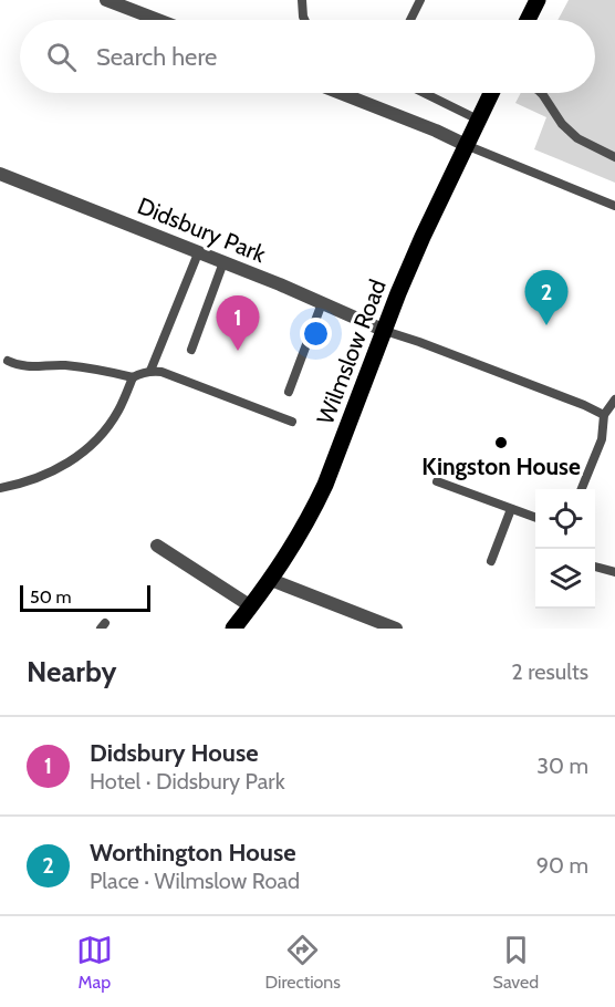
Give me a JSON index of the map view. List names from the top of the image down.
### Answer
{
  "streets": {
    "main road": ["Wilmslow Road"],
    "street": ["Didsbury Park"]
  },
  "crossings": [
    ["Didsbury Park", "Wilmslow Road"]
  ],
  "places": ["Kingston House"],
  "scale_bar": "50 m",
  "page": {
    "search": "Search here",
    "pins": ["2", "1"],
    "scale": "50 m",
    "heading": ["Nearby", "2 results"],
    "list": [
      {
        "mark": "1",
        "name": "Didsbury House",
        "note": "Hotel · Didsbury Park",
        "value": "30 m"
      },
      {
        "mark": "2",
        "name": "Worthington House",
        "note": "Place · Wilmslow Road",
        "value": "90 m"
      }
    ],
    "nav": ["Map", "Directions", "Saved"]
  }
}
